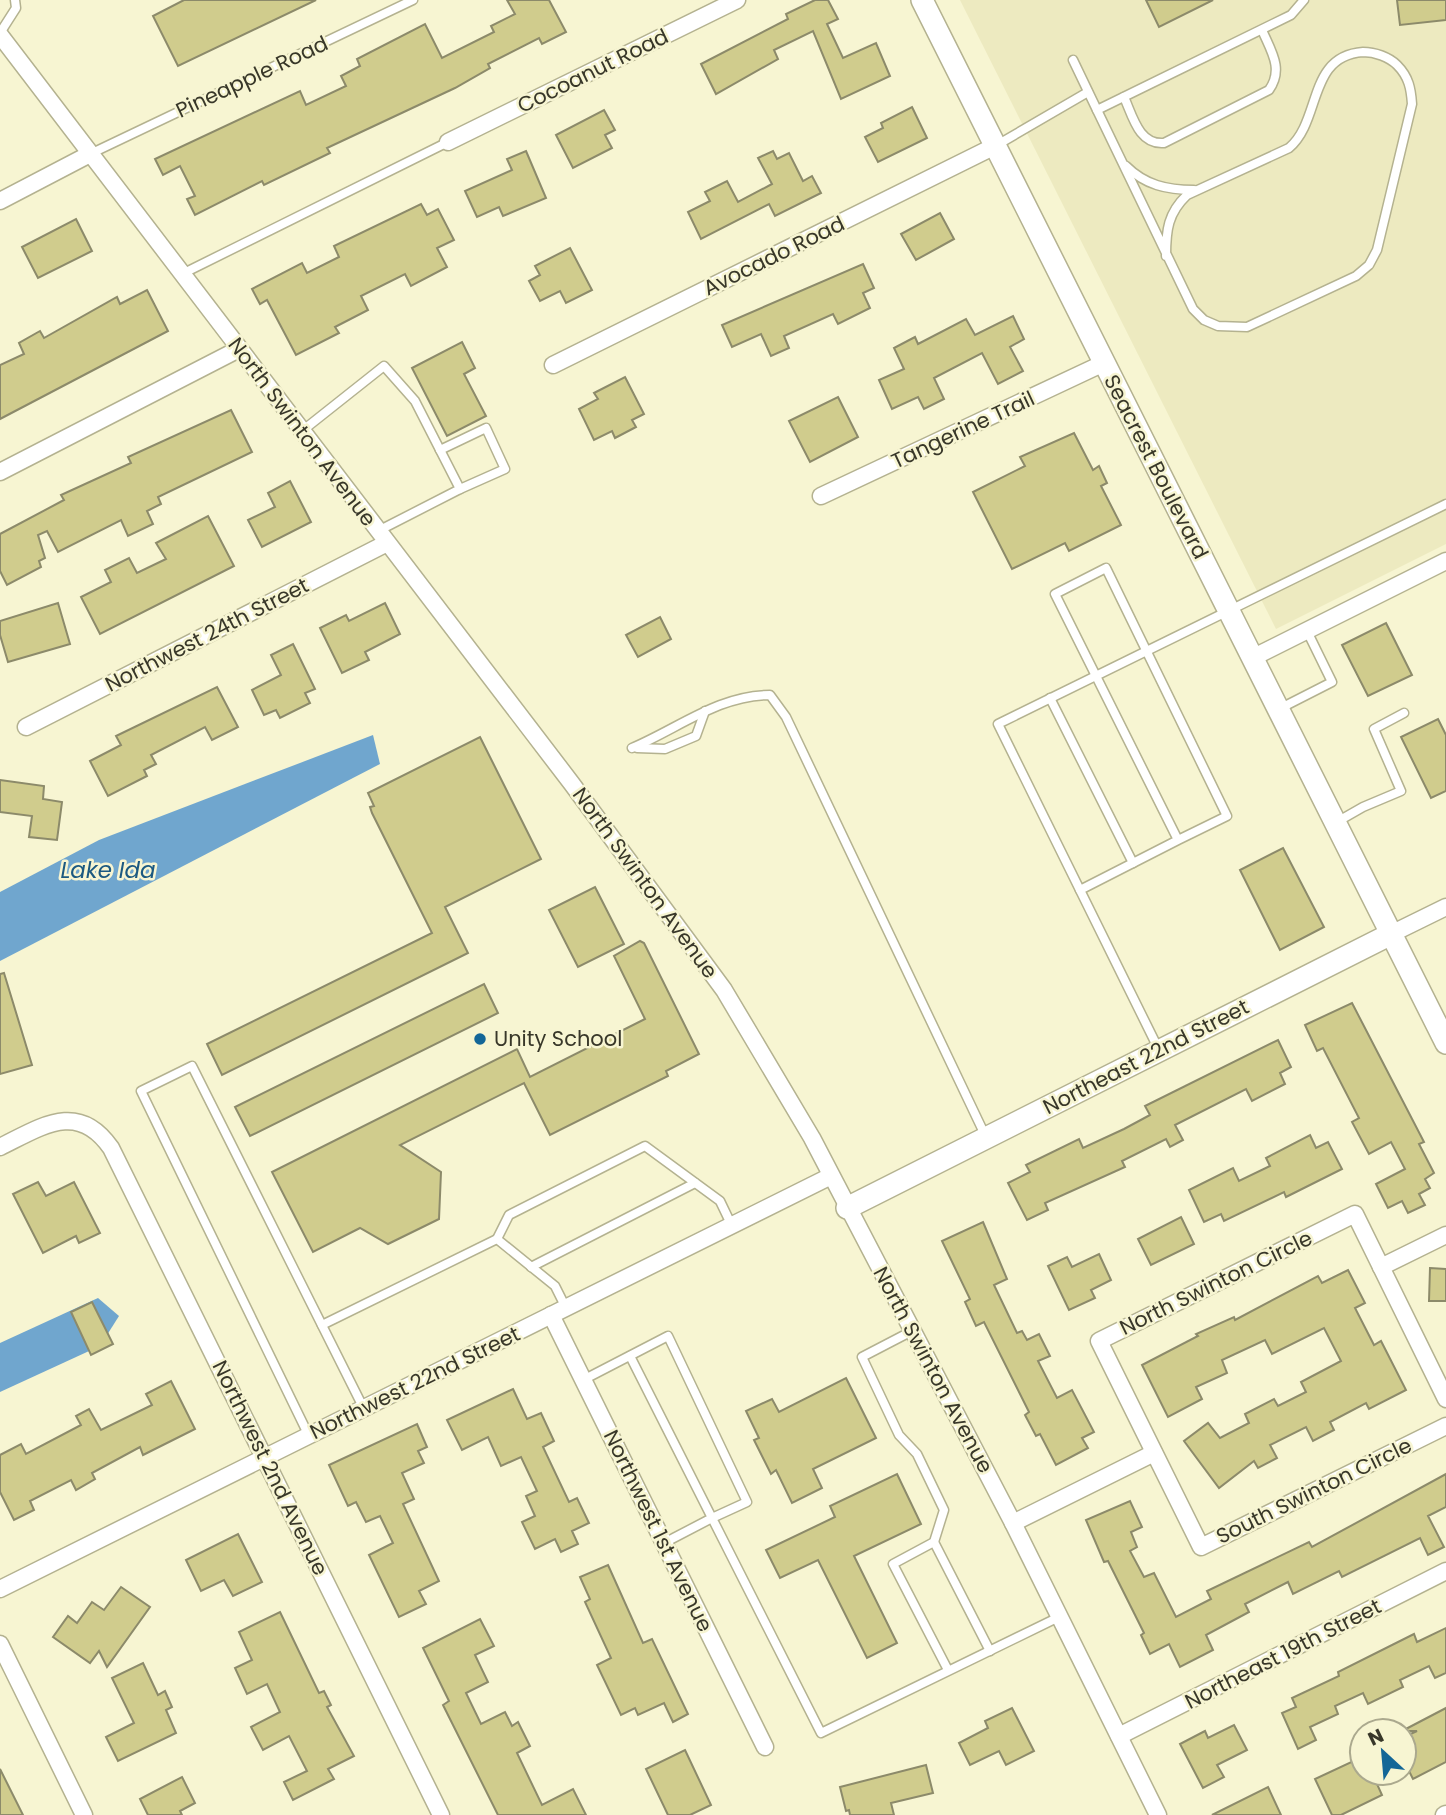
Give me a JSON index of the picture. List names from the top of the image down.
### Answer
{
  "streets": {
    "street": [
      "Cocoanut Road",
      "Avocado Road",
      "Tangerine Trail",
      "North Swinton Avenue",
      "Seacrest Boulevard",
      "Northwest 24th Street",
      "Northeast 22nd Street",
      "North Swinton Circle",
      "Northwest 22nd Street",
      "Northwest 2nd Avenue",
      "South Swinton Circle",
      "Northwest 1st Avenue",
      "Northeast 19th Street"
    ],
    "lane": ["Pineapple Road"]
  },
  "crossings": [
    ["Pineapple Road", "North Swinton Avenue"],
    ["Avocado Road", "Seacrest Boulevard"],
    ["Tangerine Trail", "Seacrest Boulevard"],
    ["North Swinton Avenue", "Northwest 24th Street"],
    ["North Swinton Avenue", "Northeast 22nd Street"],
    ["North Swinton Avenue", "Northwest 22nd Street"],
    ["North Swinton Avenue", "Northeast 19th Street"],
    ["Seacrest Boulevard", "Northeast 22nd Street"],
    ["North Swinton Circle", "South Swinton Circle"],
    ["Northwest 22nd Street", "Northwest 2nd Avenue"],
    ["Northwest 22nd Street", "Northwest 1st Avenue"]
  ],
  "water": ["Lake Ida"],
  "places": ["Unity School"],
  "north": "top left"
}
